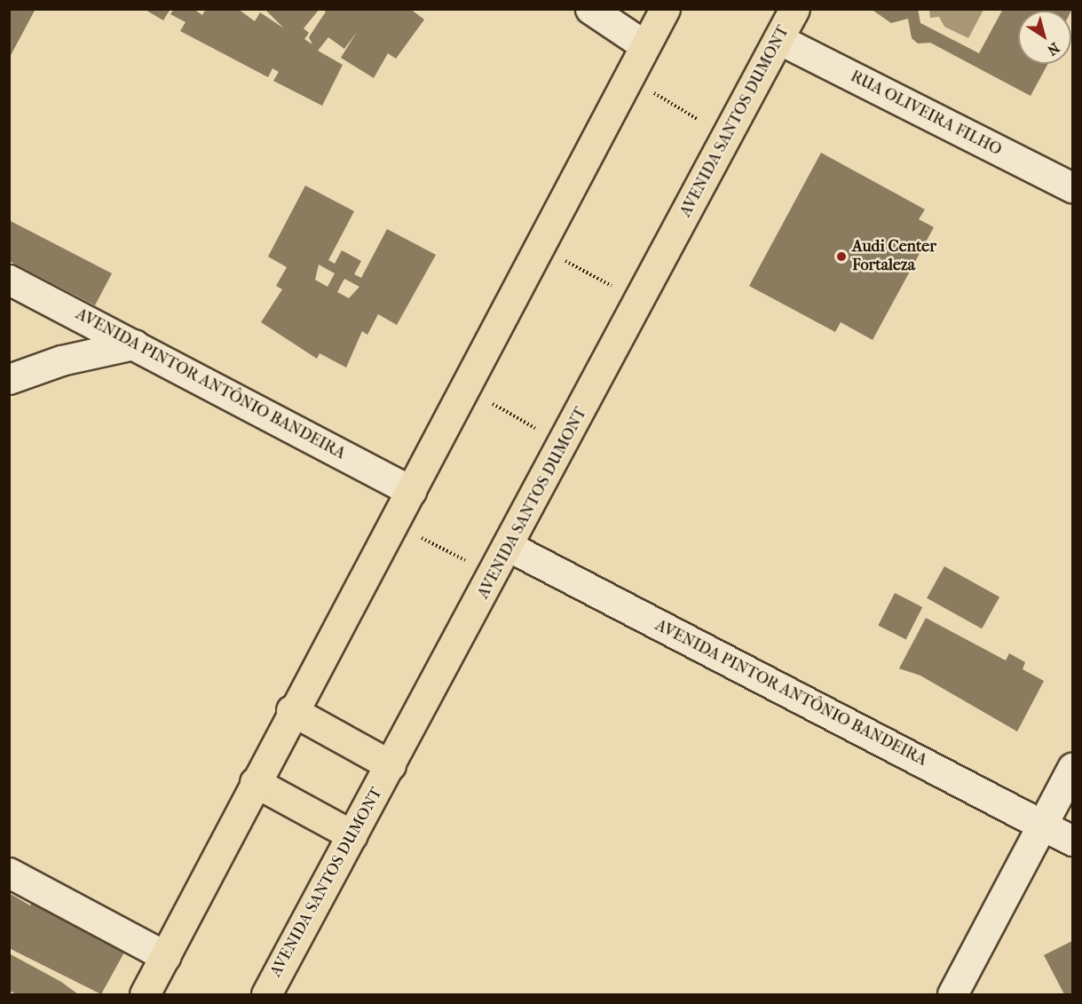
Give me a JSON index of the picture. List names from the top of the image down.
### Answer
{
  "streets": {
    "main road": ["AVENIDA SANTOS DUMONT"],
    "street": ["RUA OLIVEIRA FILHO", "AVENIDA PINTOR ANTÔNIO BANDEIRA"]
  },
  "crossings": [
    ["RUA OLIVEIRA FILHO", "AVENIDA SANTOS DUMONT"],
    ["AVENIDA SANTOS DUMONT", "AVENIDA PINTOR ANTÔNIO BANDEIRA"]
  ],
  "places": ["Audi Center Fortaleza"],
  "north": "bottom right"
}
